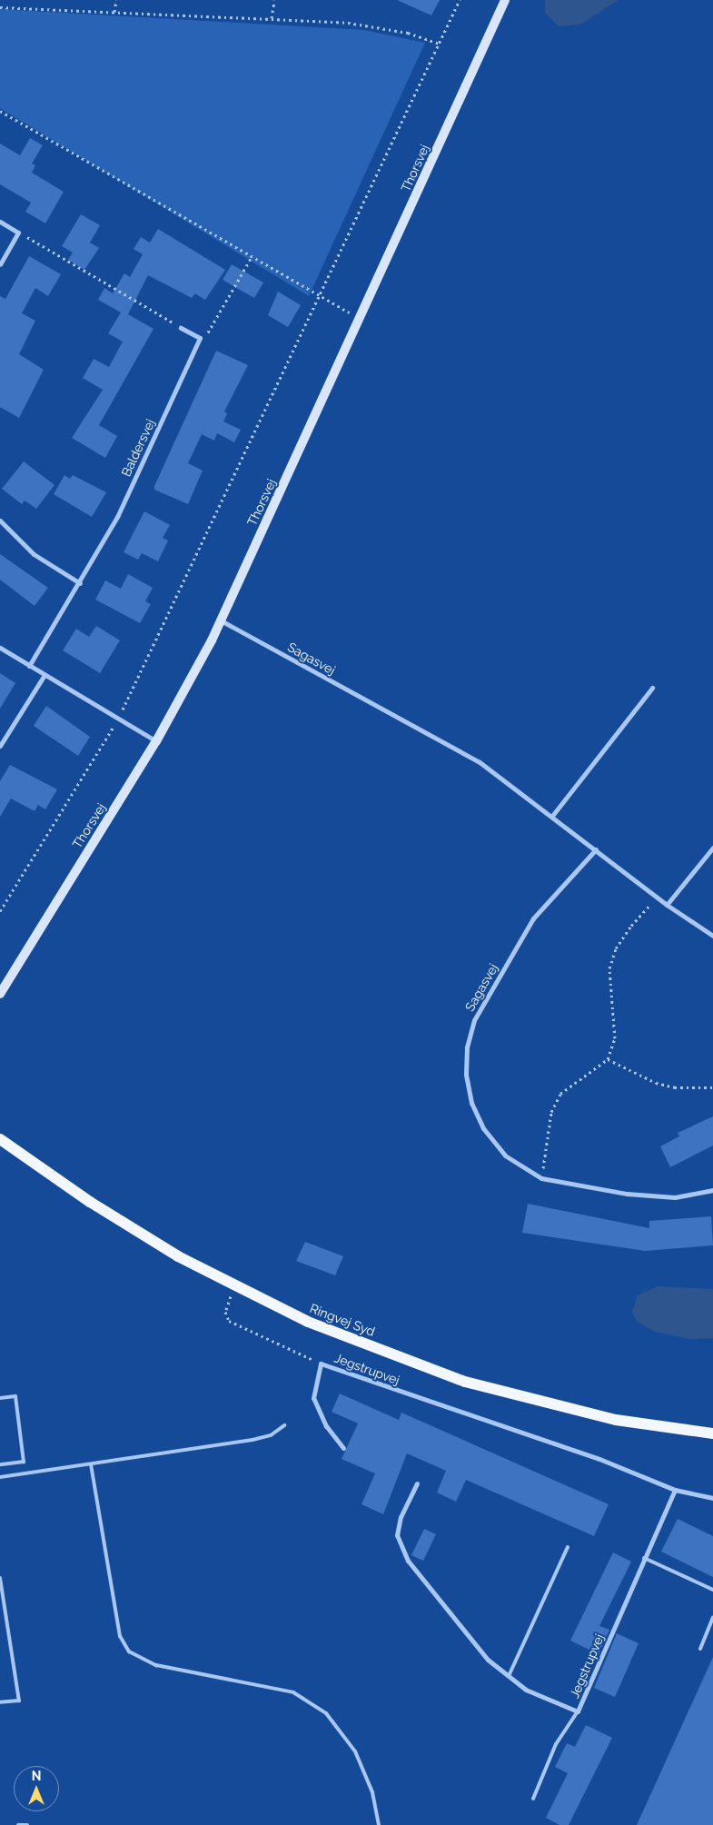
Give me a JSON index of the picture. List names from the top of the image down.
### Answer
{
  "streets": {
    "main road": ["Ringvej Syd"],
    "street": [
      "Thorsvej",
      "Baldersvej",
      "Sagasvej",
      "Jegstrupvej"
    ]
  },
  "crossings": [
    ["Thorsvej", "Sagasvej"]
  ],
  "north": "top"
}
